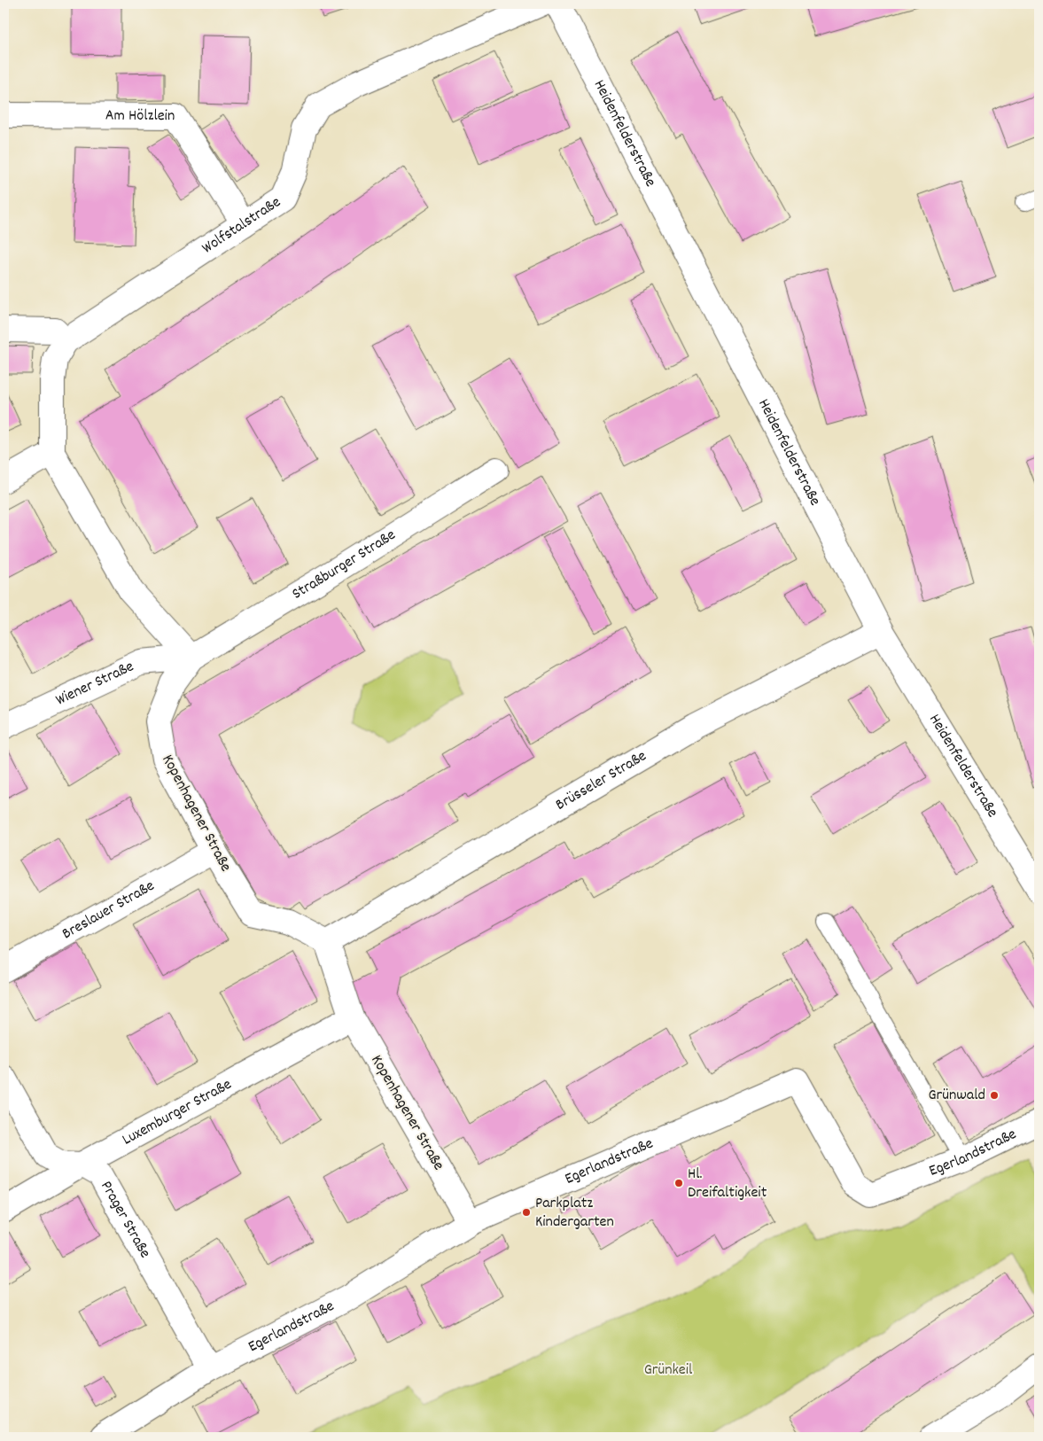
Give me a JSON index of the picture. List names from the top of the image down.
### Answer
{
  "streets": {
    "street": [
      "Am Hölzlein",
      "Heidenfelderstraße",
      "Wolfstalstraße",
      "Straßburger Straße",
      "Wiener Straße",
      "Brüsseler Straße",
      "Kopenhagener Straße",
      "Breslauer Straße",
      "Luxemburger Straße",
      "Egerlandstraße",
      "Prager Straße"
    ]
  },
  "crossings": [
    ["Am Hölzlein", "Wolfstalstraße"],
    ["Heidenfelderstraße", "Brüsseler Straße"],
    ["Straßburger Straße", "Wiener Straße"],
    ["Straßburger Straße", "Kopenhagener Straße"],
    ["Wiener Straße", "Kopenhagener Straße"],
    ["Brüsseler Straße", "Kopenhagener Straße"],
    ["Kopenhagener Straße", "Breslauer Straße"],
    ["Kopenhagener Straße", "Luxemburger Straße"],
    ["Kopenhagener Straße", "Egerlandstraße"],
    ["Luxemburger Straße", "Prager Straße"],
    ["Egerlandstraße", "Prager Straße"]
  ],
  "parks": ["Grünkeil"],
  "places": ["Grünwald", "Hl. Dreifaltigkeit", "Parkplatz Kindergarten"]
}
